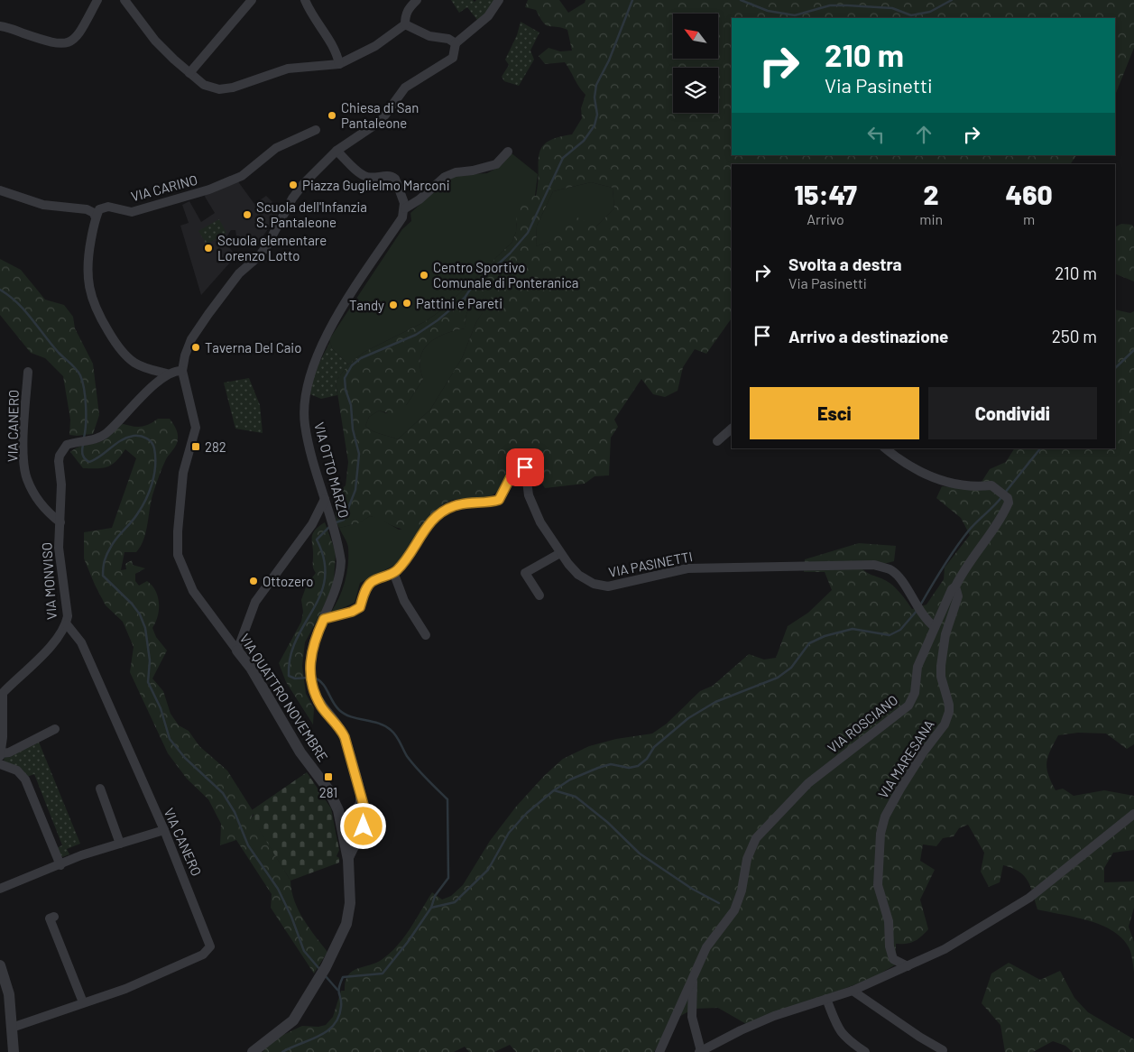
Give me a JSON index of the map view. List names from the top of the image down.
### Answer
{
  "streets": {
    "street": [
      "VIA CARINO",
      "VIA CANERO",
      "VIA OTTO MARZO",
      "VIA PASINETTI",
      "VIA MONVISO",
      "VIA QUATTRO NOVEMBRE",
      "VIA ROSCIANO",
      "VIA MARESANA"
    ]
  },
  "crossings": [
    ["VIA CANERO", "VIA MONVISO"],
    ["VIA OTTO MARZO", "VIA PASINETTI"],
    ["VIA OTTO MARZO", "VIA QUATTRO NOVEMBRE"],
    ["VIA PASINETTI", "VIA ROSCIANO"],
    ["VIA ROSCIANO", "VIA MARESANA"]
  ],
  "places": {
    "other": [
      "Chiesa di San Pantaleone",
      "Piazza Guglielmo Marconi",
      "Scuola dell'Infanzia S. Pantaleone",
      "Scuola elementare Lorenzo Lotto",
      "Centro Sportivo Comunale di Ponteranica",
      "Pattini e Pareti",
      "Tandy",
      "Taverna Del Caio",
      "Ottozero"
    ],
    "transit": ["282", "281"]
  },
  "north": "top left",
  "page": {
    "turn": ["210 m", "Via Pasinetti"],
    "eta": [
      "15:47",
      "Arrivo",
      "2",
      "min",
      "460",
      "m"
    ],
    "list": [
      {
        "name": "Svolta a destra",
        "note": "Via Pasinetti",
        "value": "210 m"
      },
      {
        "name": "Arrivo a destinazione",
        "value": "250 m"
      }
    ],
    "buttons": ["Esci", "Condividi"]
  }
}
